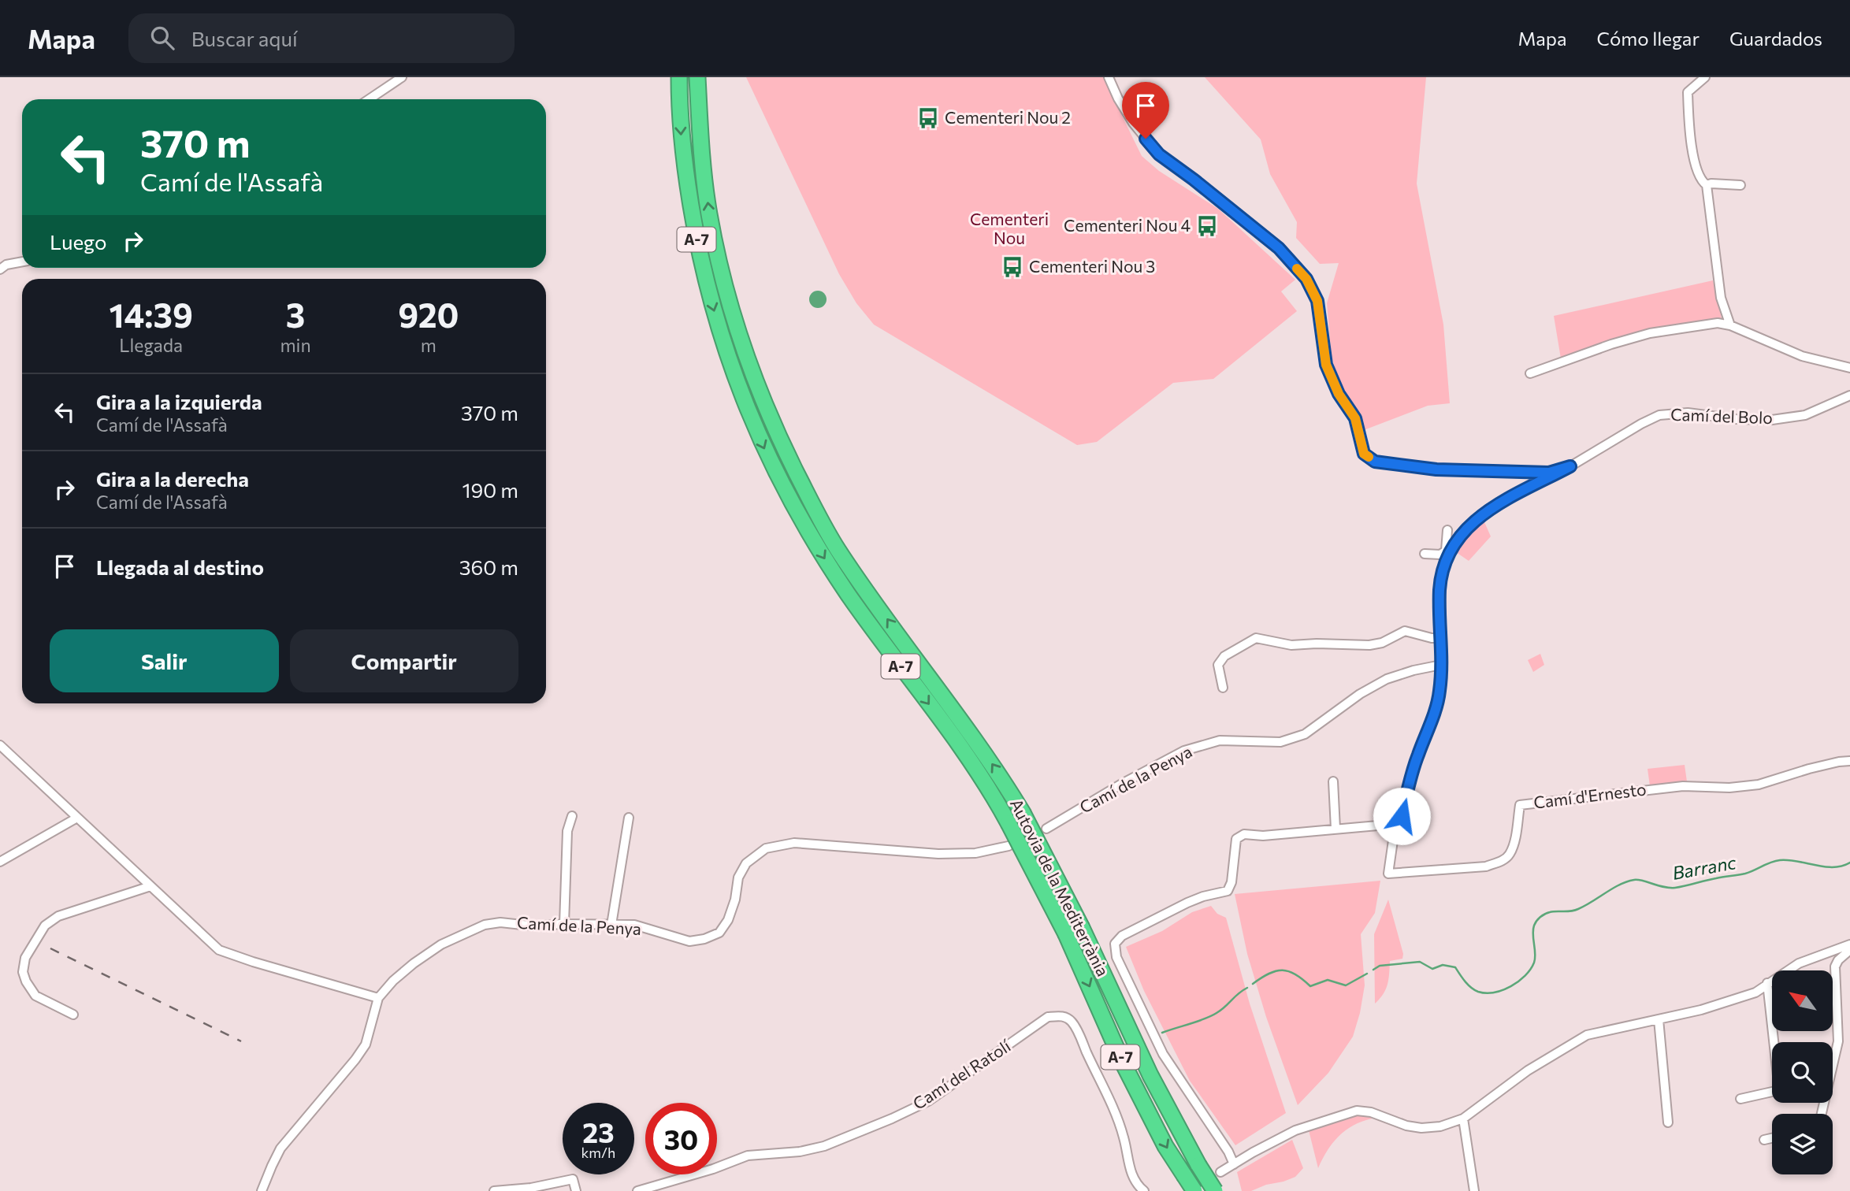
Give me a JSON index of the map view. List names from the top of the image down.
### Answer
{
  "streets": {
    "highway": ["A-7", "Autovia de la Mediterrània"],
    "street": [
      "Camí del Bolo",
      "Camí de la Penya",
      "Camí d'Ernesto",
      "Camí del Ratolí"
    ]
  },
  "crossings": [
    ["Camí del Bolo", "Camí d'Ernesto"],
    ["Camí de la Penya", "Camí d'Ernesto"]
  ],
  "water": ["Barranc"],
  "parks": ["Cementeri Nou"],
  "places": {
    "bus stop": ["Cementeri Nou 2", "Cementeri Nou 4", "Cementeri Nou 3"]
  },
  "north": "top left",
  "page": {
    "header": "Mapa",
    "search": "Buscar aquí",
    "nav": ["Mapa", "Cómo llegar", "Guardados"],
    "turn": ["370 m", "Camí de l'Assafà"],
    "then": "Luego",
    "eta": [
      "14:39",
      "Llegada",
      "3",
      "min",
      "920",
      "m"
    ],
    "list": [
      {
        "name": "Gira a la izquierda",
        "note": "Camí de l'Assafà",
        "value": "370 m"
      },
      {
        "name": "Gira a la derecha",
        "note": "Camí de l'Assafà",
        "value": "190 m"
      },
      {
        "name": "Llegada al destino",
        "value": "360 m"
      }
    ],
    "buttons": ["Salir", "Compartir"],
    "speed": "23 km/h",
    "limit": "30"
  }
}
